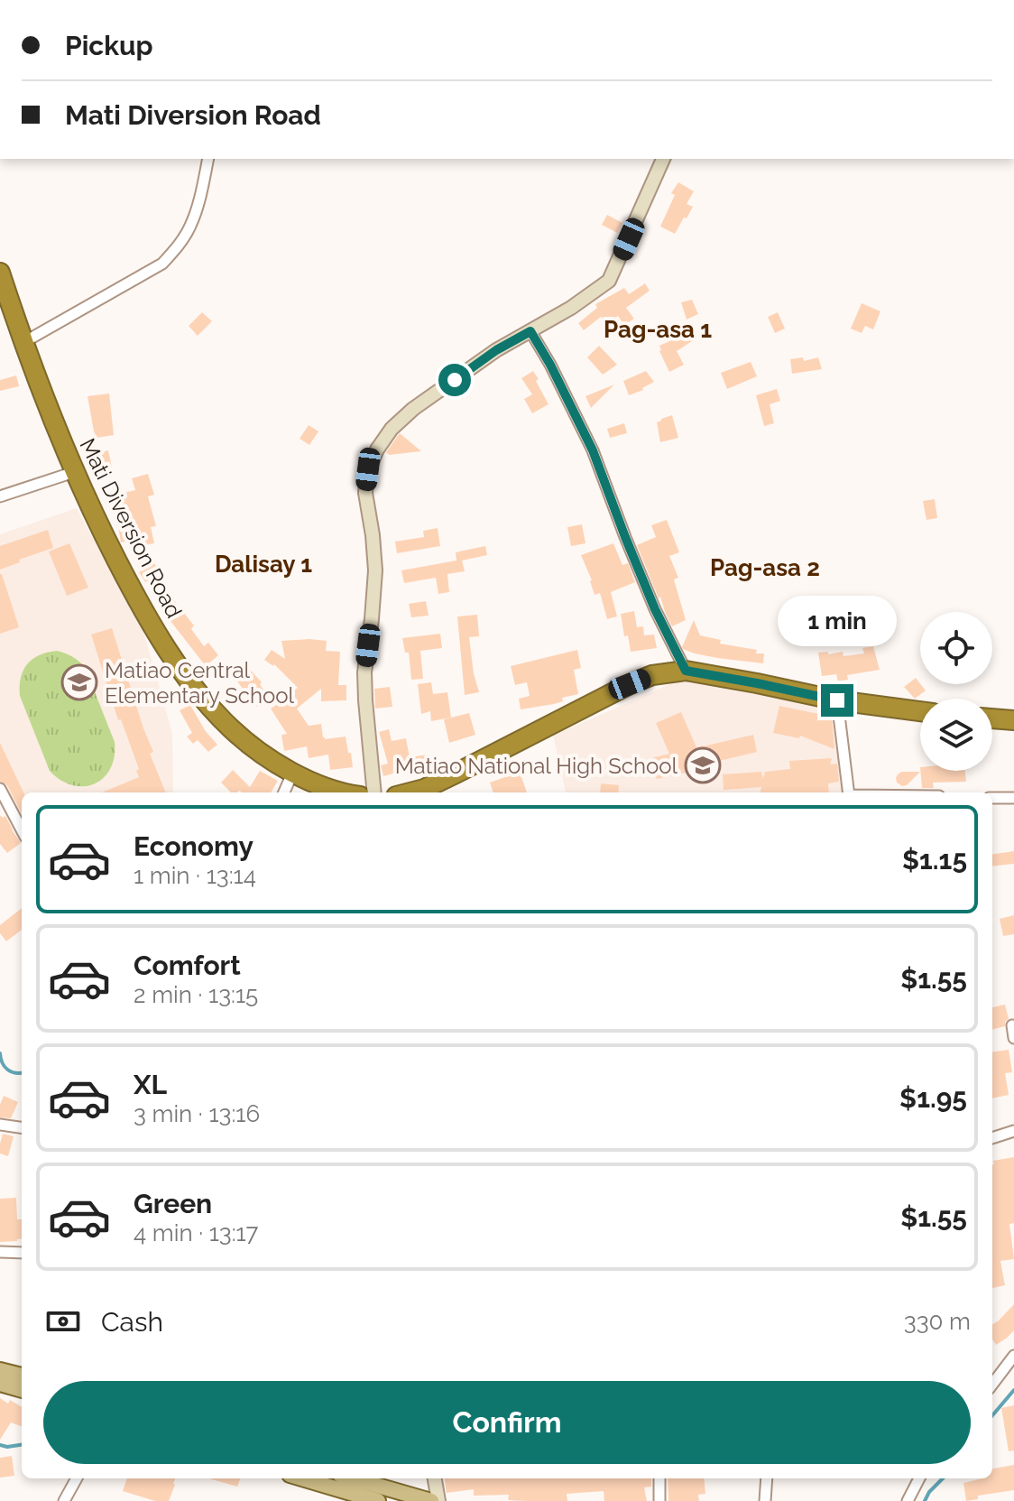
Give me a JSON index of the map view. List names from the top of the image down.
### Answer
{
  "streets": {
    "highway": ["Mati Diversion Road"]
  },
  "districts": ["Pag-asa 1", "Dalisay 1", "Pag-asa 2"],
  "places": {
    "school or university": ["Matiao Central Elementary School", "Matiao National High School"]
  },
  "page": {
    "banner": ["Pickup", "Mati Diversion Road"],
    "bubble": "1 min",
    "list": [
      {
        "name": "Economy",
        "note": "1 min · 13:14",
        "value": "$1.15"
      },
      {
        "name": "Comfort",
        "note": "2 min · 13:15",
        "value": "$1.55"
      },
      {
        "name": "XL",
        "note": "3 min · 13:16",
        "value": "$1.95"
      },
      {
        "name": "Green",
        "note": "4 min · 13:17",
        "value": "$1.55"
      }
    ],
    "pay": ["Cash", "330 m"],
    "buttons": "Confirm"
  }
}
